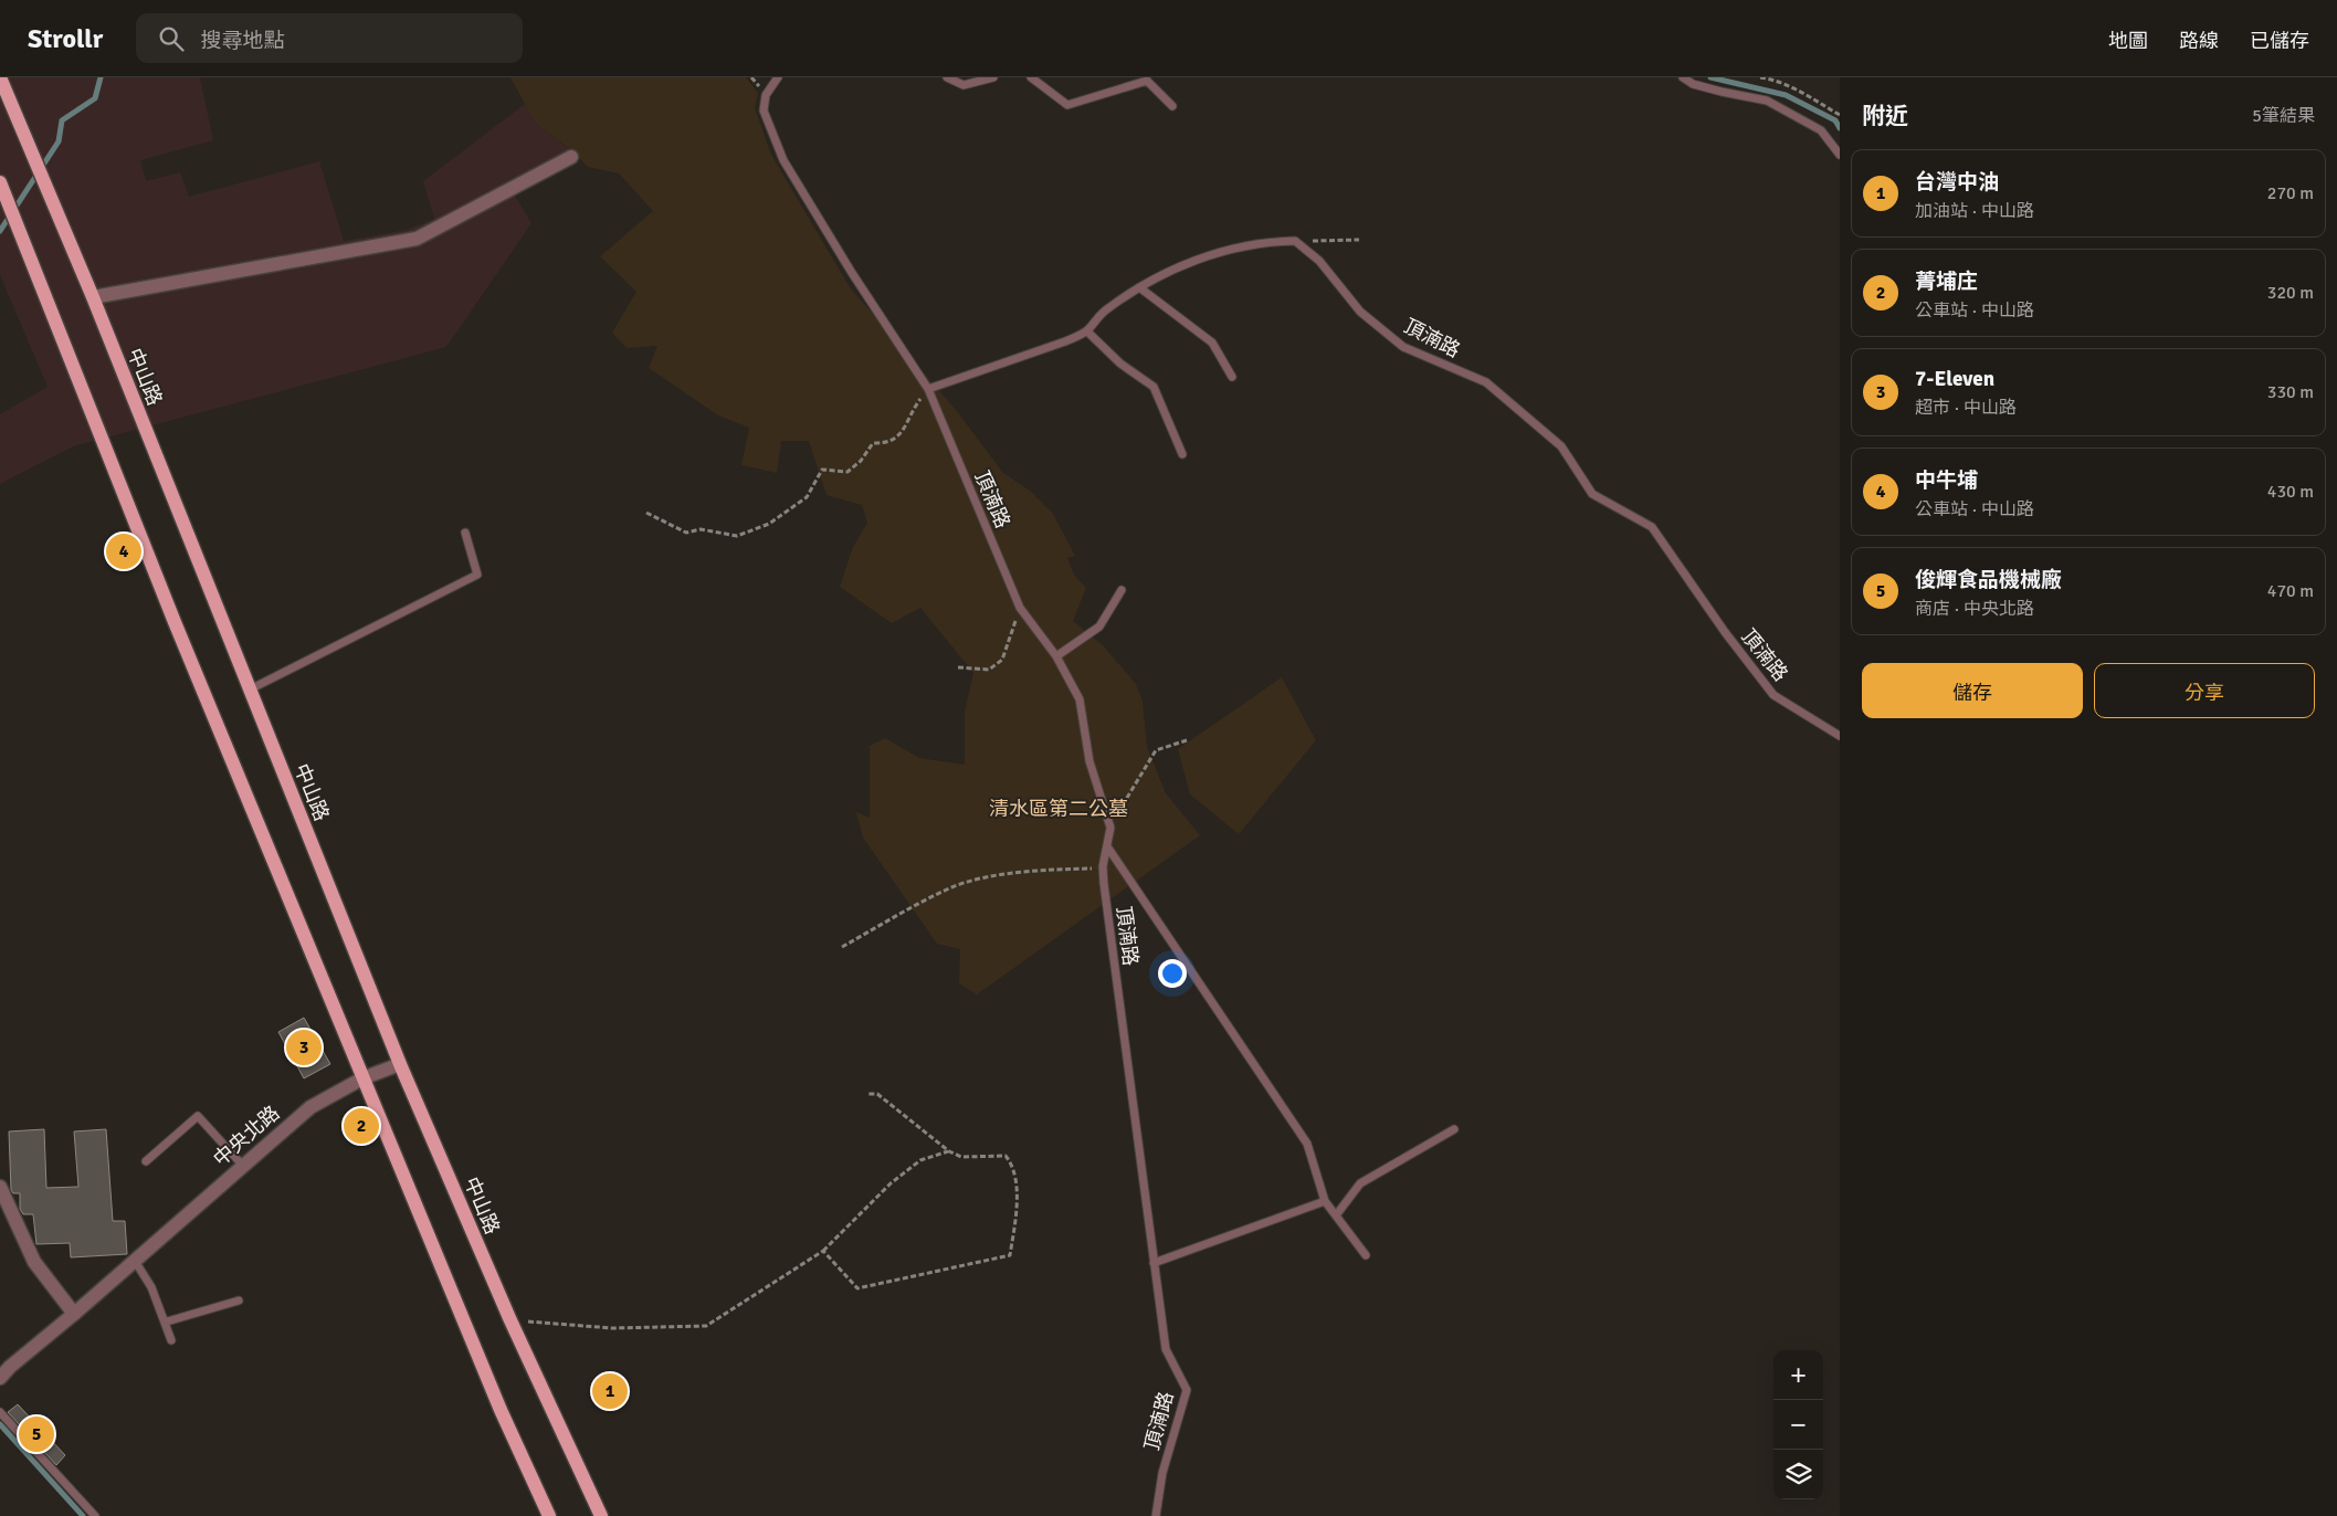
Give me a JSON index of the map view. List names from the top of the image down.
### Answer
{
  "streets": {
    "main road": ["中山路"],
    "street": ["中央北路"],
    "lane": ["頂湳路"]
  },
  "crossings": [
    ["中山路", "中央北路"]
  ],
  "parks": ["清水區第二公墓"],
  "page": {
    "header": "Strollr",
    "search": "搜尋地點",
    "nav": ["地圖", "路線", "已儲存"],
    "heading": ["附近", "5筆結果"],
    "list": [
      {
        "mark": "1",
        "name": "台灣中油",
        "note": "加油站 · 中山路",
        "value": "270 m"
      },
      {
        "mark": "2",
        "name": "菁埔庄",
        "note": "公車站 · 中山路",
        "value": "320 m"
      },
      {
        "mark": "3",
        "name": "7-Eleven",
        "note": "超市 · 中山路",
        "value": "330 m"
      },
      {
        "mark": "4",
        "name": "中牛埔",
        "note": "公車站 · 中山路",
        "value": "430 m"
      },
      {
        "mark": "5",
        "name": "俊輝食品機械廠",
        "note": "商店 · 中央北路",
        "value": "470 m"
      }
    ],
    "pins": [
      "4",
      "3",
      "2",
      "1",
      "5"
    ],
    "buttons": ["儲存", "分享"],
    "map_buttons": ["+", "−"]
  }
}
